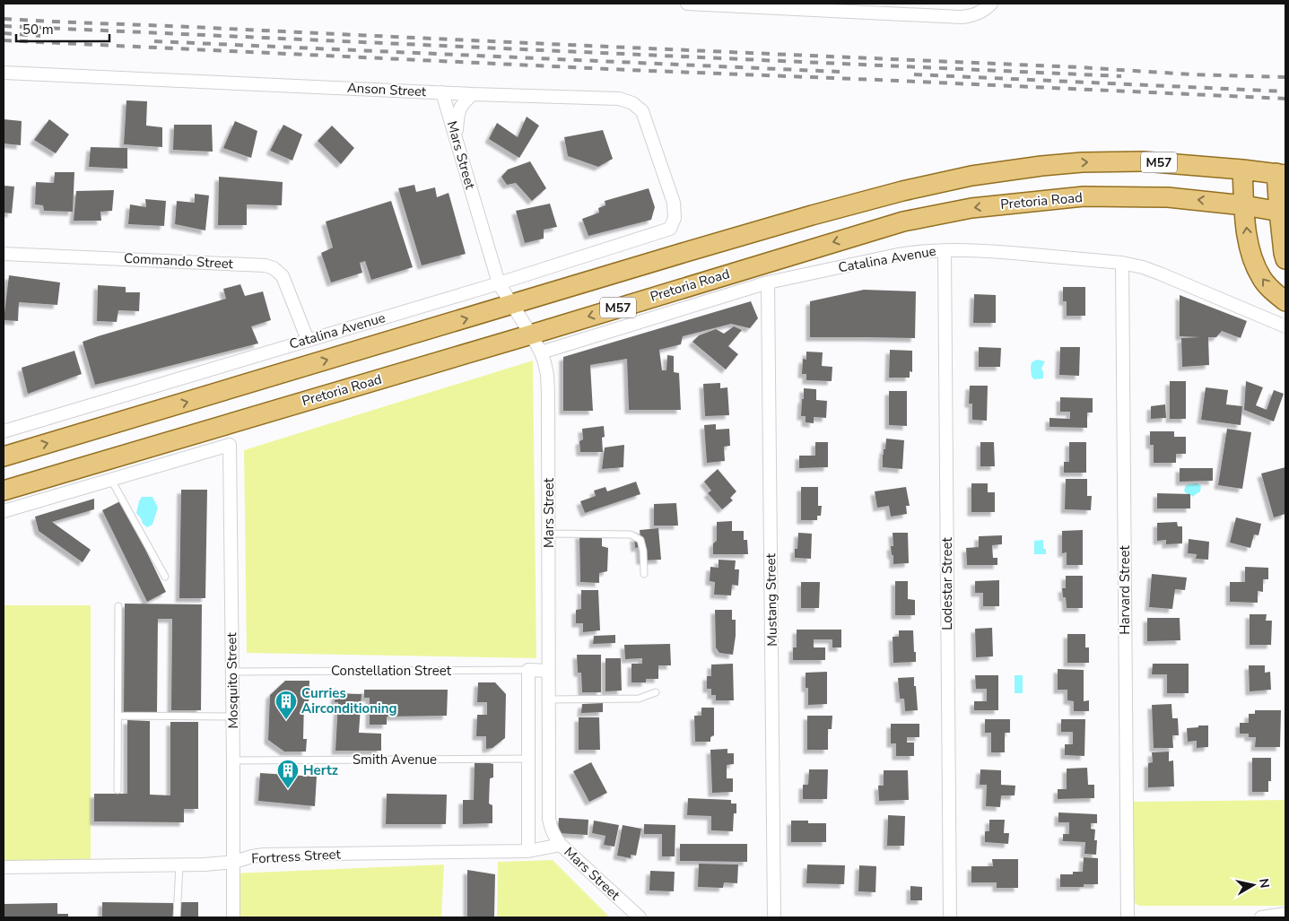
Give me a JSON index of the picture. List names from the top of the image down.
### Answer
{
  "streets": {
    "main road": ["M57", "Pretoria Road"],
    "street": [
      "Anson Street",
      "Mars Street",
      "Catalina Avenue",
      "Commando Street",
      "Lodestar Street",
      "Harvard Street",
      "Mustang Street",
      "Constellation Street",
      "Mosquito Street",
      "Fortress Street"
    ],
    "lane": ["Smith Avenue"]
  },
  "crossings": [
    ["Anson Street", "Mars Street"],
    ["Anson Street", "Catalina Avenue"],
    ["Mars Street", "M57"],
    ["Mars Street", "Pretoria Road"],
    ["Mars Street", "Catalina Avenue"],
    ["Mars Street", "Constellation Street"],
    ["Mars Street", "Fortress Street"],
    ["Catalina Avenue", "Commando Street"],
    ["Catalina Avenue", "Lodestar Street"],
    ["Catalina Avenue", "Harvard Street"],
    ["Catalina Avenue", "Mustang Street"],
    ["Constellation Street", "Mosquito Street"],
    ["Mosquito Street", "Smith Avenue"],
    ["Mosquito Street", "Fortress Street"]
  ],
  "places": {
    "building": ["Curries Airconditioning", "Hertz"]
  },
  "scale_bar": "50 m",
  "north": "right"
}
